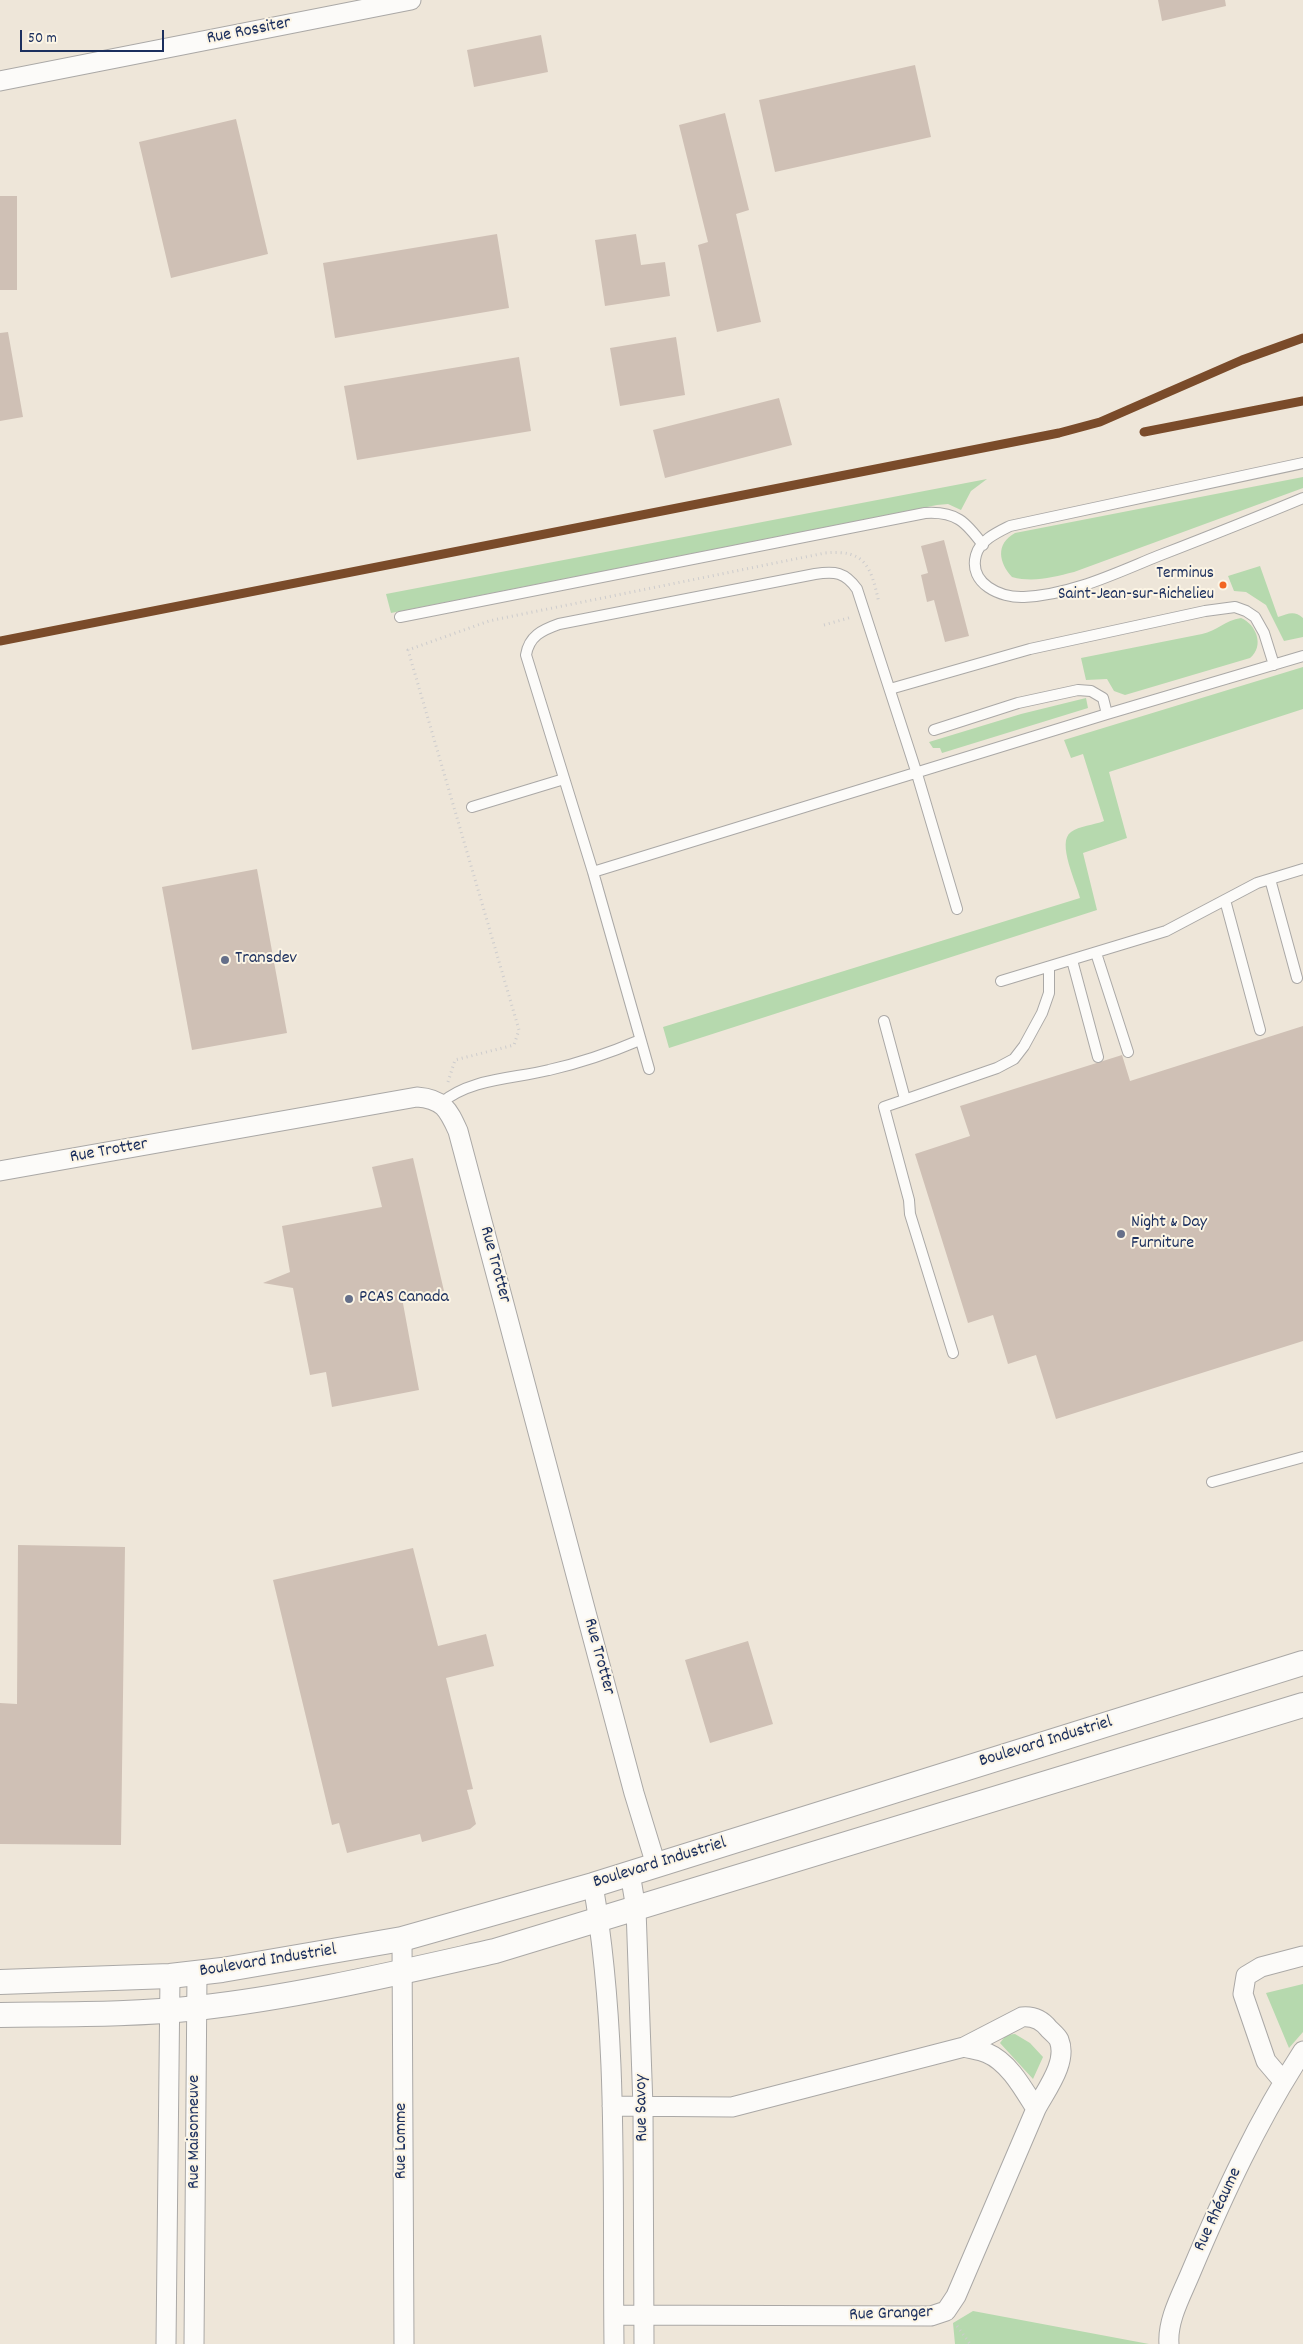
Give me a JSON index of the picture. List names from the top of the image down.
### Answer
{
  "streets": {
    "street": [
      "Rue Rossiter",
      "Rue Trotter",
      "Boulevard Industriel",
      "Rue Savoy",
      "Rue Maisonneuve",
      "Rue Lomme",
      "Rue Rhéaume",
      "Rue Granger"
    ]
  },
  "crossings": [
    ["Rue Trotter", "Boulevard Industriel"],
    ["Boulevard Industriel", "Rue Savoy"],
    ["Boulevard Industriel", "Rue Maisonneuve"],
    ["Boulevard Industriel", "Rue Lomme"],
    ["Rue Savoy", "Rue Granger"]
  ],
  "places": [
    "Terminus Saint-Jean-sur-Richelieu",
    "Transdev",
    "Night & Day Furniture",
    "PCAS Canada"
  ],
  "scale_bar": "50 m"
}
